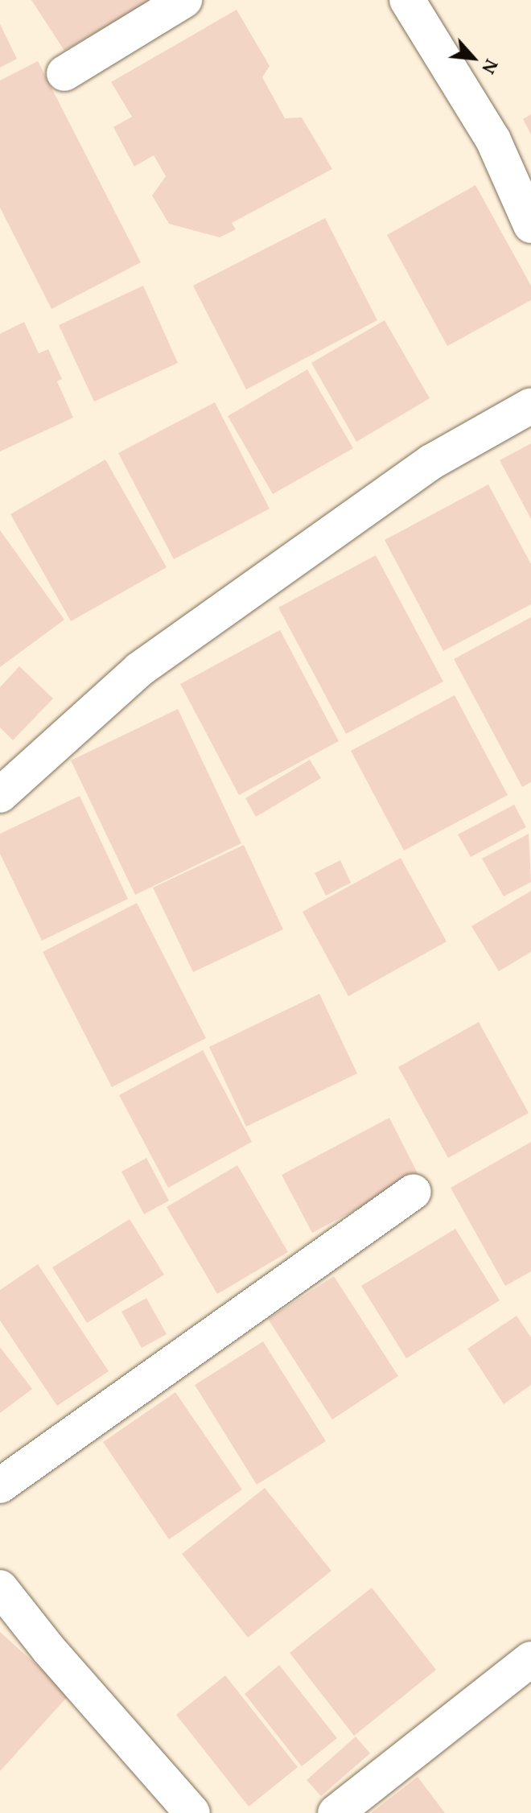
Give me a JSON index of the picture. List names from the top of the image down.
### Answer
{
  "north": "bottom right"
}
